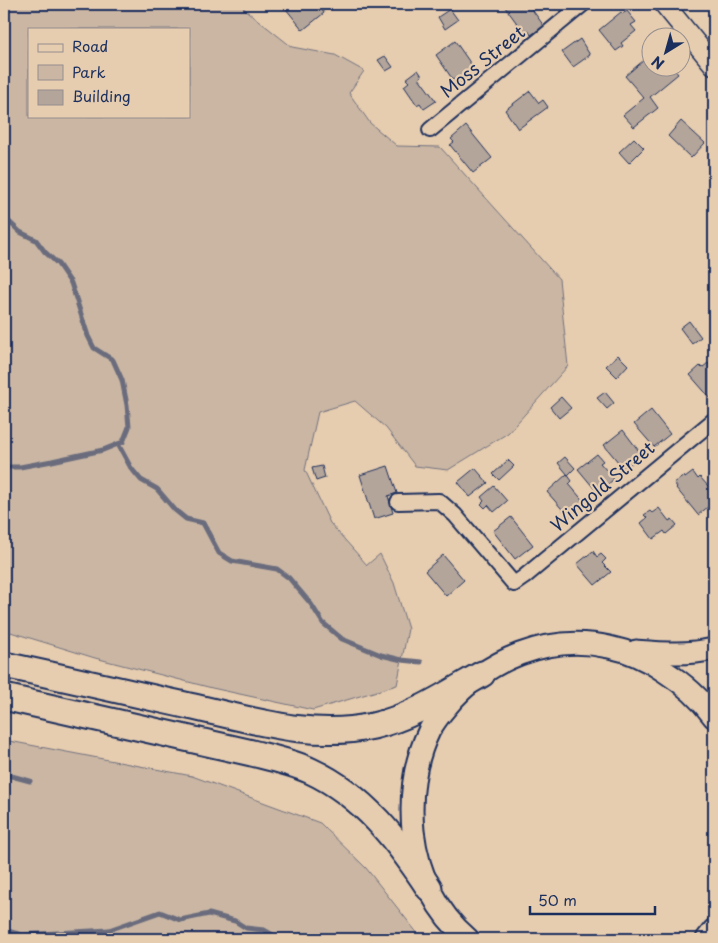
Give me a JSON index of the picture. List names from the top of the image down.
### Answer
{
  "streets": {
    "street": ["Moss Street", "Wingold Street"]
  },
  "legend": ["Road", "Park", "Building"],
  "scale_bar": "50 m",
  "north": "bottom left"
}
